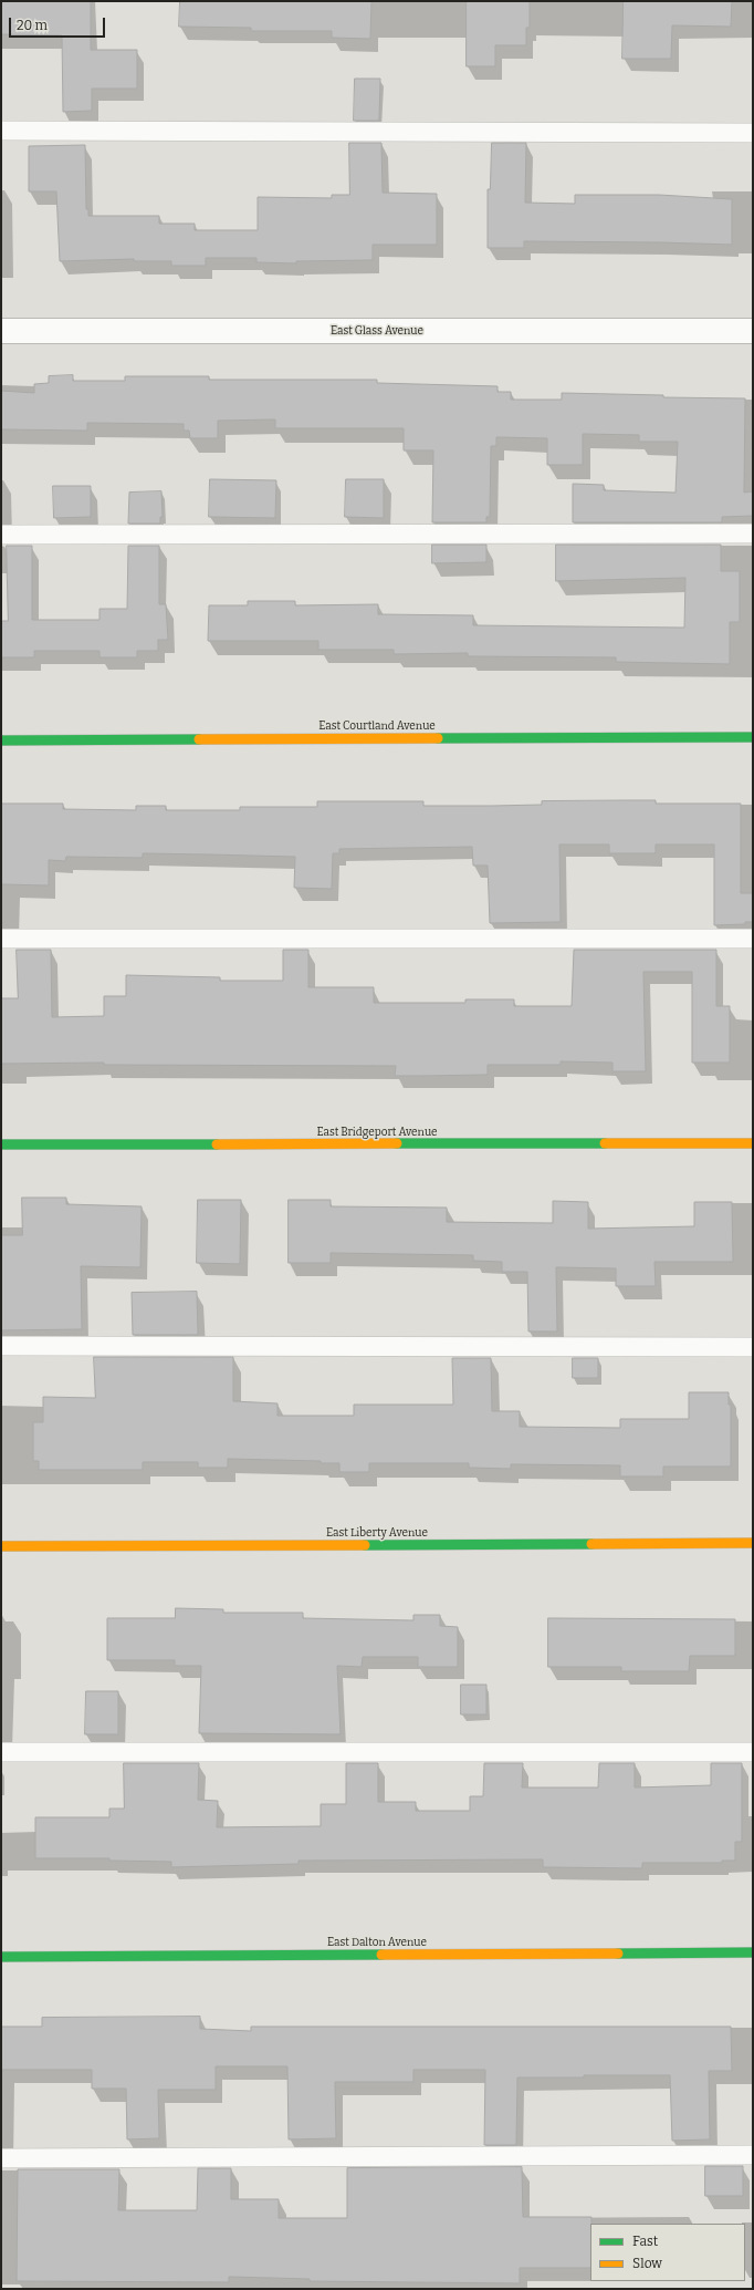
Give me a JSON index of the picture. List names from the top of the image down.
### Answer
{
  "streets": {
    "street": [
      "East Glass Avenue",
      "East Courtland Avenue",
      "East Bridgeport Avenue",
      "East Liberty Avenue",
      "East Dalton Avenue"
    ]
  },
  "legend": ["Fast", "Slow"],
  "scale_bar": "20 m"
}
